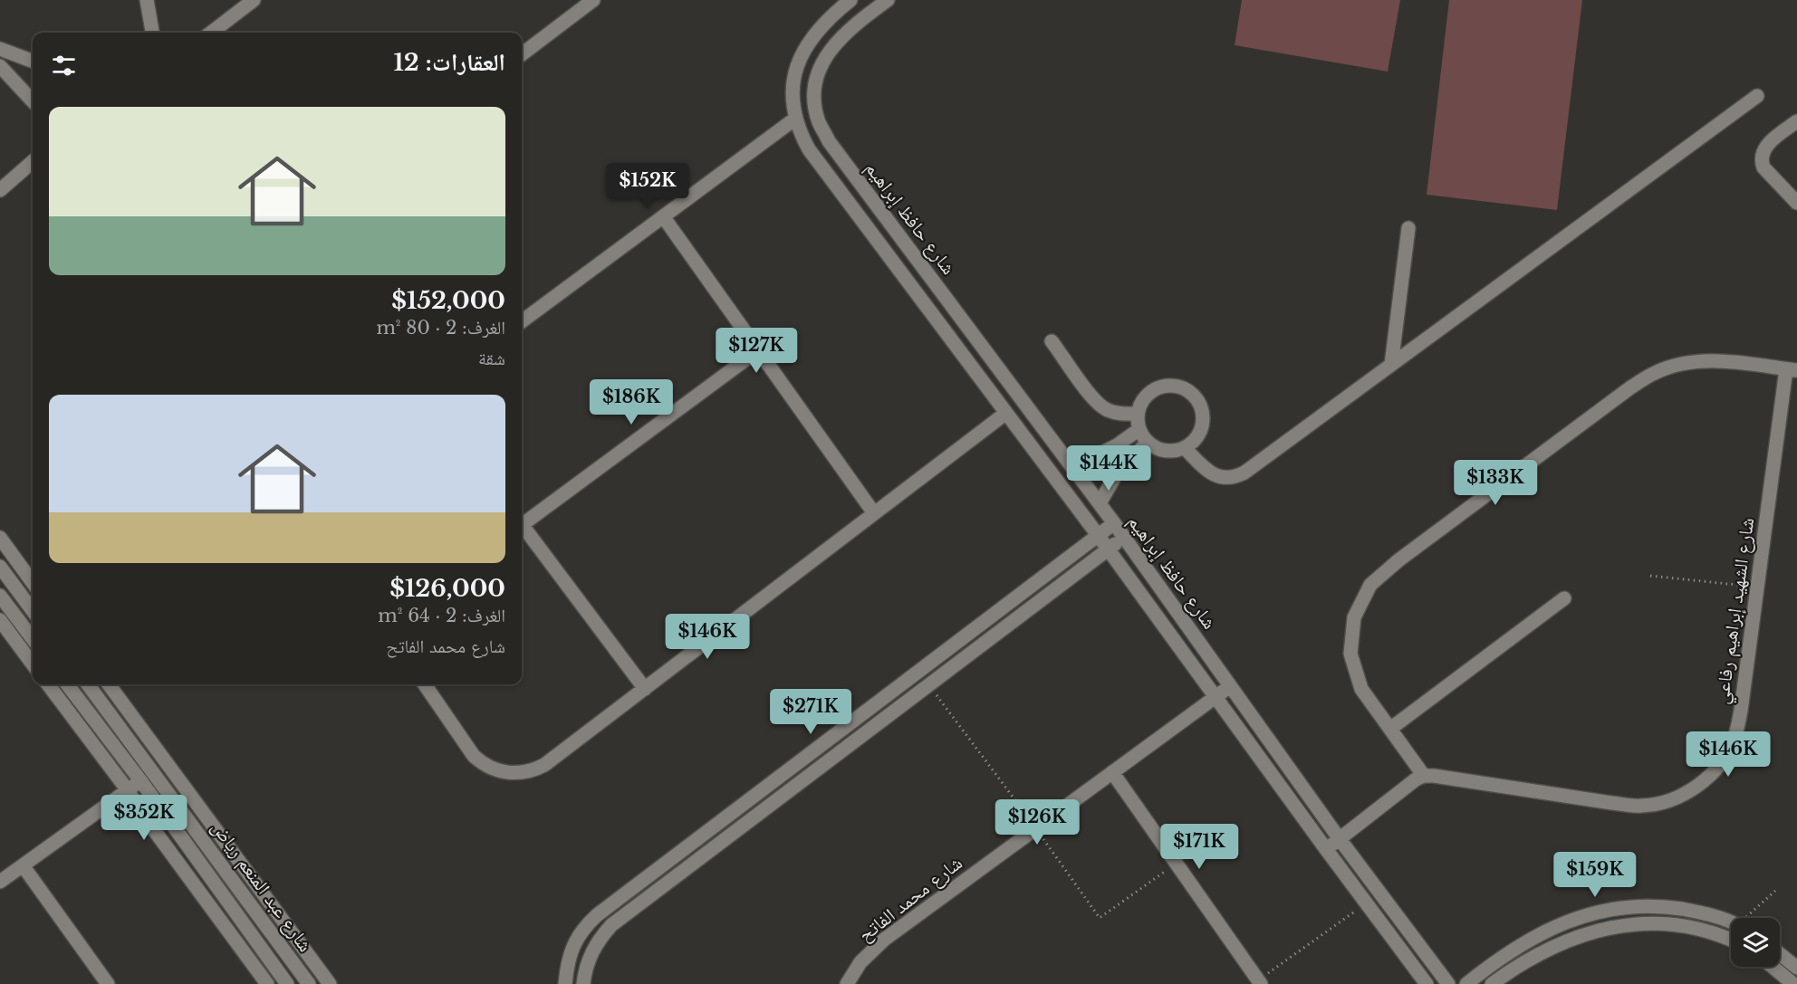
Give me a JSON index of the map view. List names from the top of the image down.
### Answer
{
  "streets": {
    "street": [
      "شارع حافظ إبراهيم",
      "شارع الشهيد إبراهيم رفاعي",
      "شارع عبد المنعم رياض",
      "شارع محمد الفاتح"
    ]
  },
  "crossings": [
    ["شارع حافظ إبراهيم", "شارع محمد الفاتح"]
  ],
  "page": {
    "heading": "العقارات: 12",
    "list": [
      {
        "name": "$152,000",
        "note": "الغرف: 2 · 80 m² · شقة"
      },
      {
        "name": "$126,000",
        "note": "الغرف: 2 · 64 m² · شارع محمد الفاتح"
      }
    ],
    "price": [
      "$152K",
      "$127K",
      "$186K",
      "$144K",
      "$133K",
      "$146K",
      "$271K",
      "$146K",
      "$352K",
      "$126K",
      "$171K",
      "$159K"
    ]
  }
}
